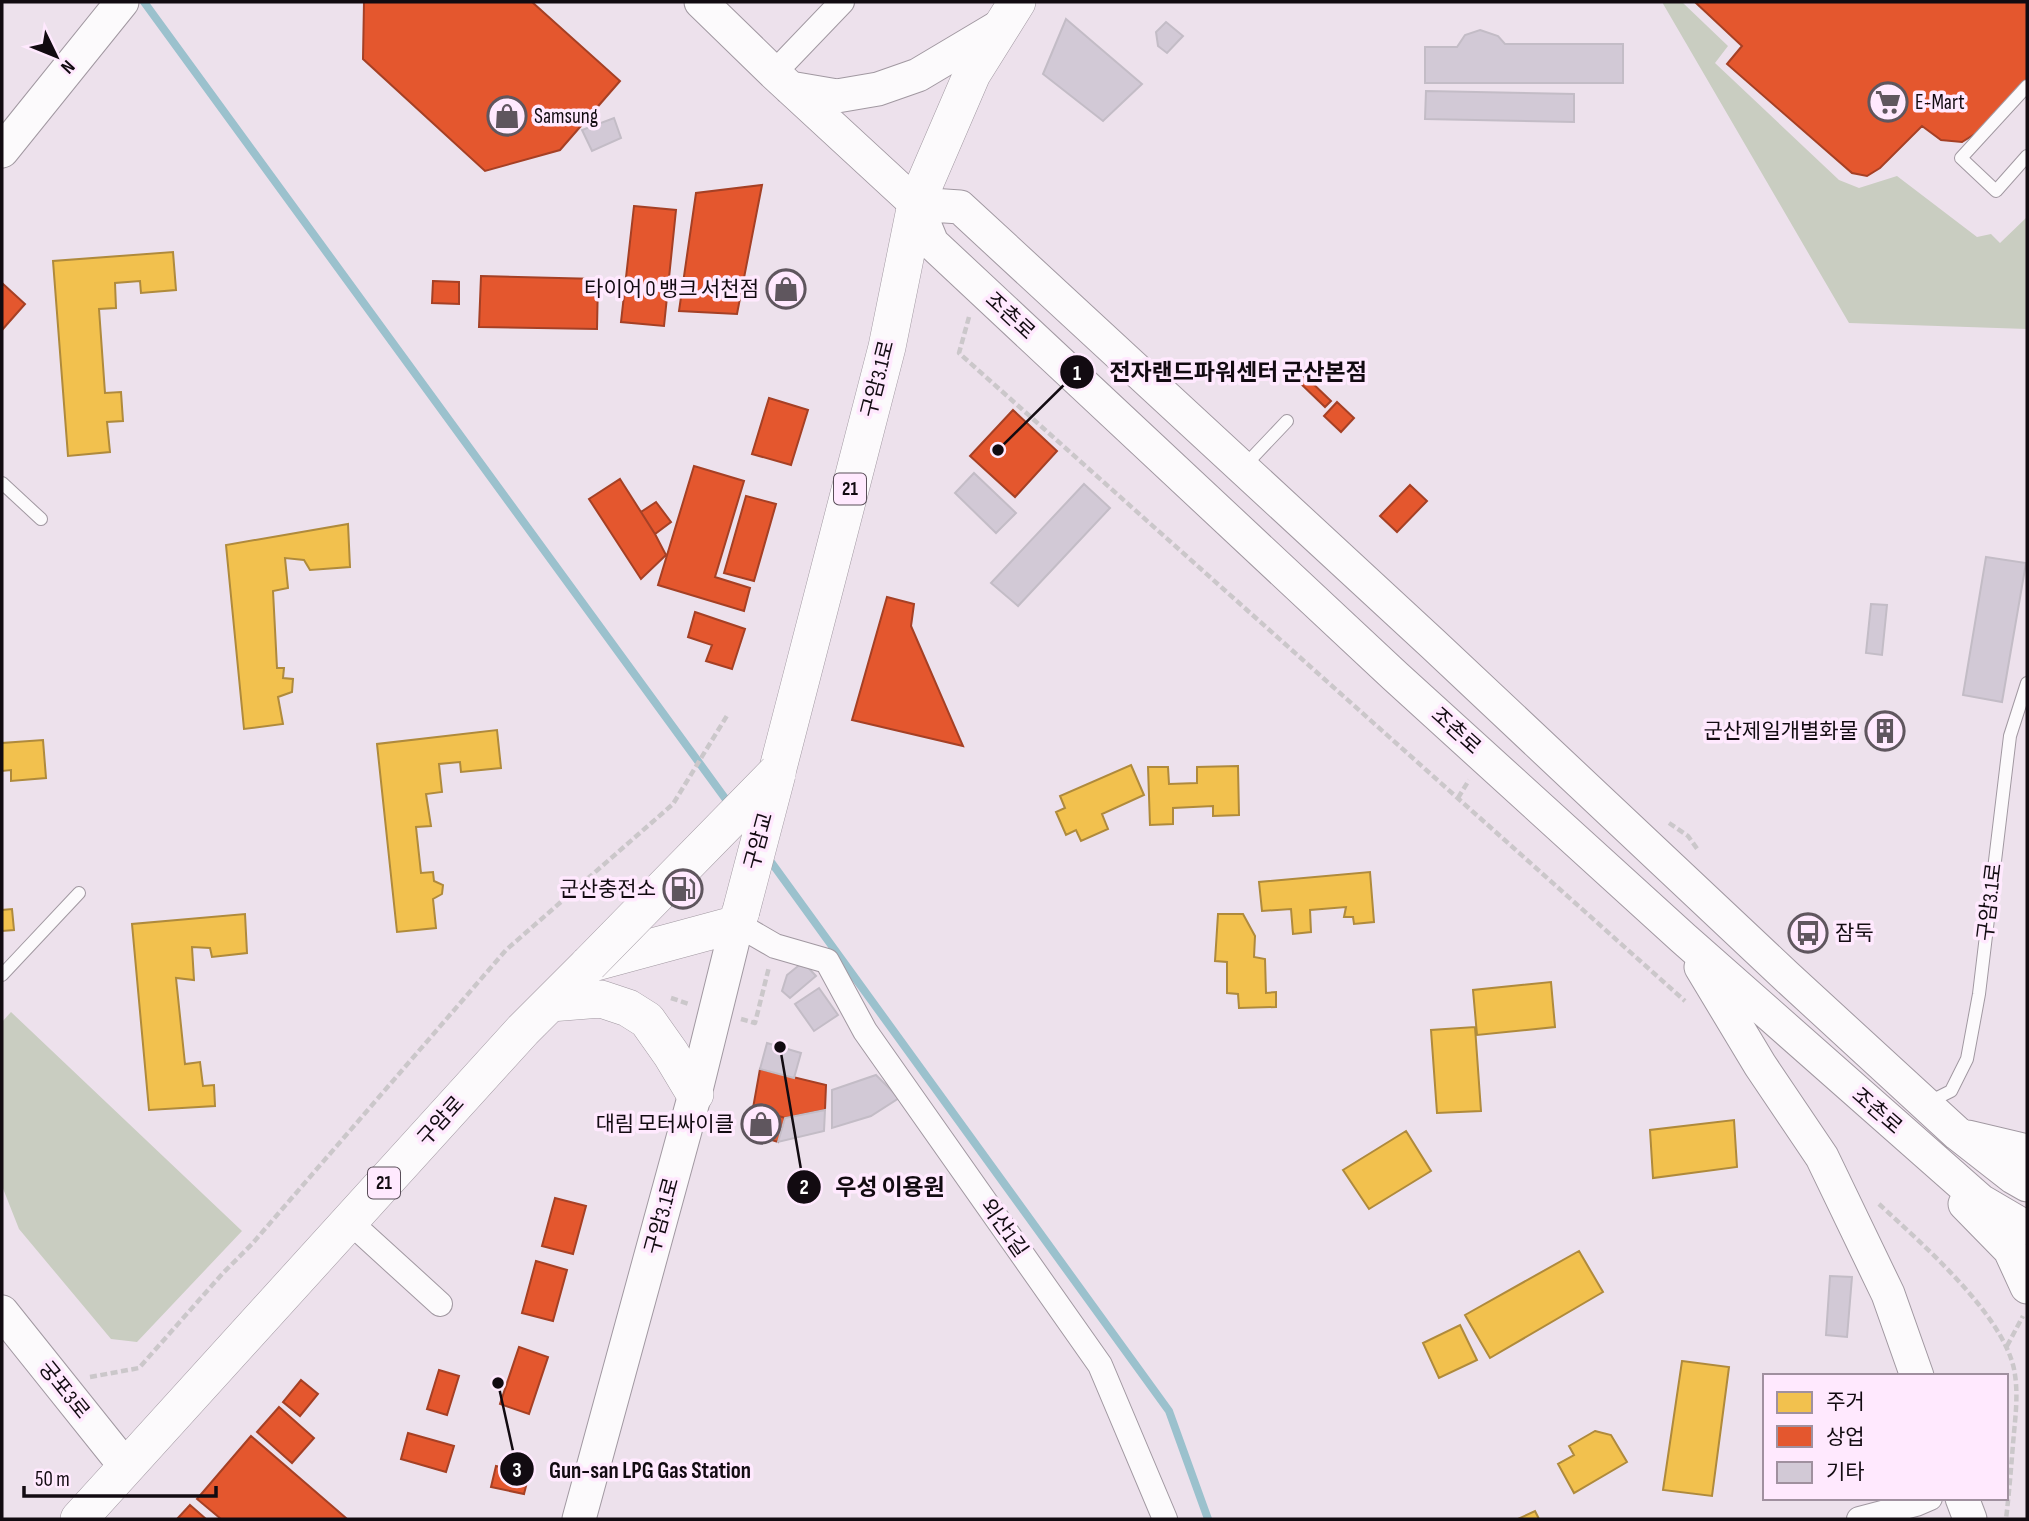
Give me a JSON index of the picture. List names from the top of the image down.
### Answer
{
  "streets": {
    "main road": [
      "구암3.1로",
      "21",
      "구암교",
      "구암로"
    ],
    "street": ["조촌로", "외산1길", "궁포3로"]
  },
  "crossings": [
    ["조촌로", "구암3.1로"],
    ["구암3.1로", "구암교"],
    ["구암3.1로", "구암로"],
    ["구암3.1로", "외산1길"],
    ["구암교", "구암로"],
    ["구암교", "외산1길"],
    ["구암로", "외산1길"],
    ["구암로", "궁포3로"]
  ],
  "places": {
    "supermarket": ["E-Mart"],
    "shop": ["Samsung", "타이어 O 뱅크 서천점", "대림 모터싸이클"],
    "other": ["전자랜드파워센터 군산본점", "우성 이용원", "Gun-san LPG Gas Station"],
    "building": ["군산제일개별화물"],
    "fuel station": ["군산충전소"],
    "bus stop": ["잠둑"]
  },
  "legend": ["주거", "상업", "기타"],
  "scale_bar": "50 m",
  "north": "bottom right"
}
